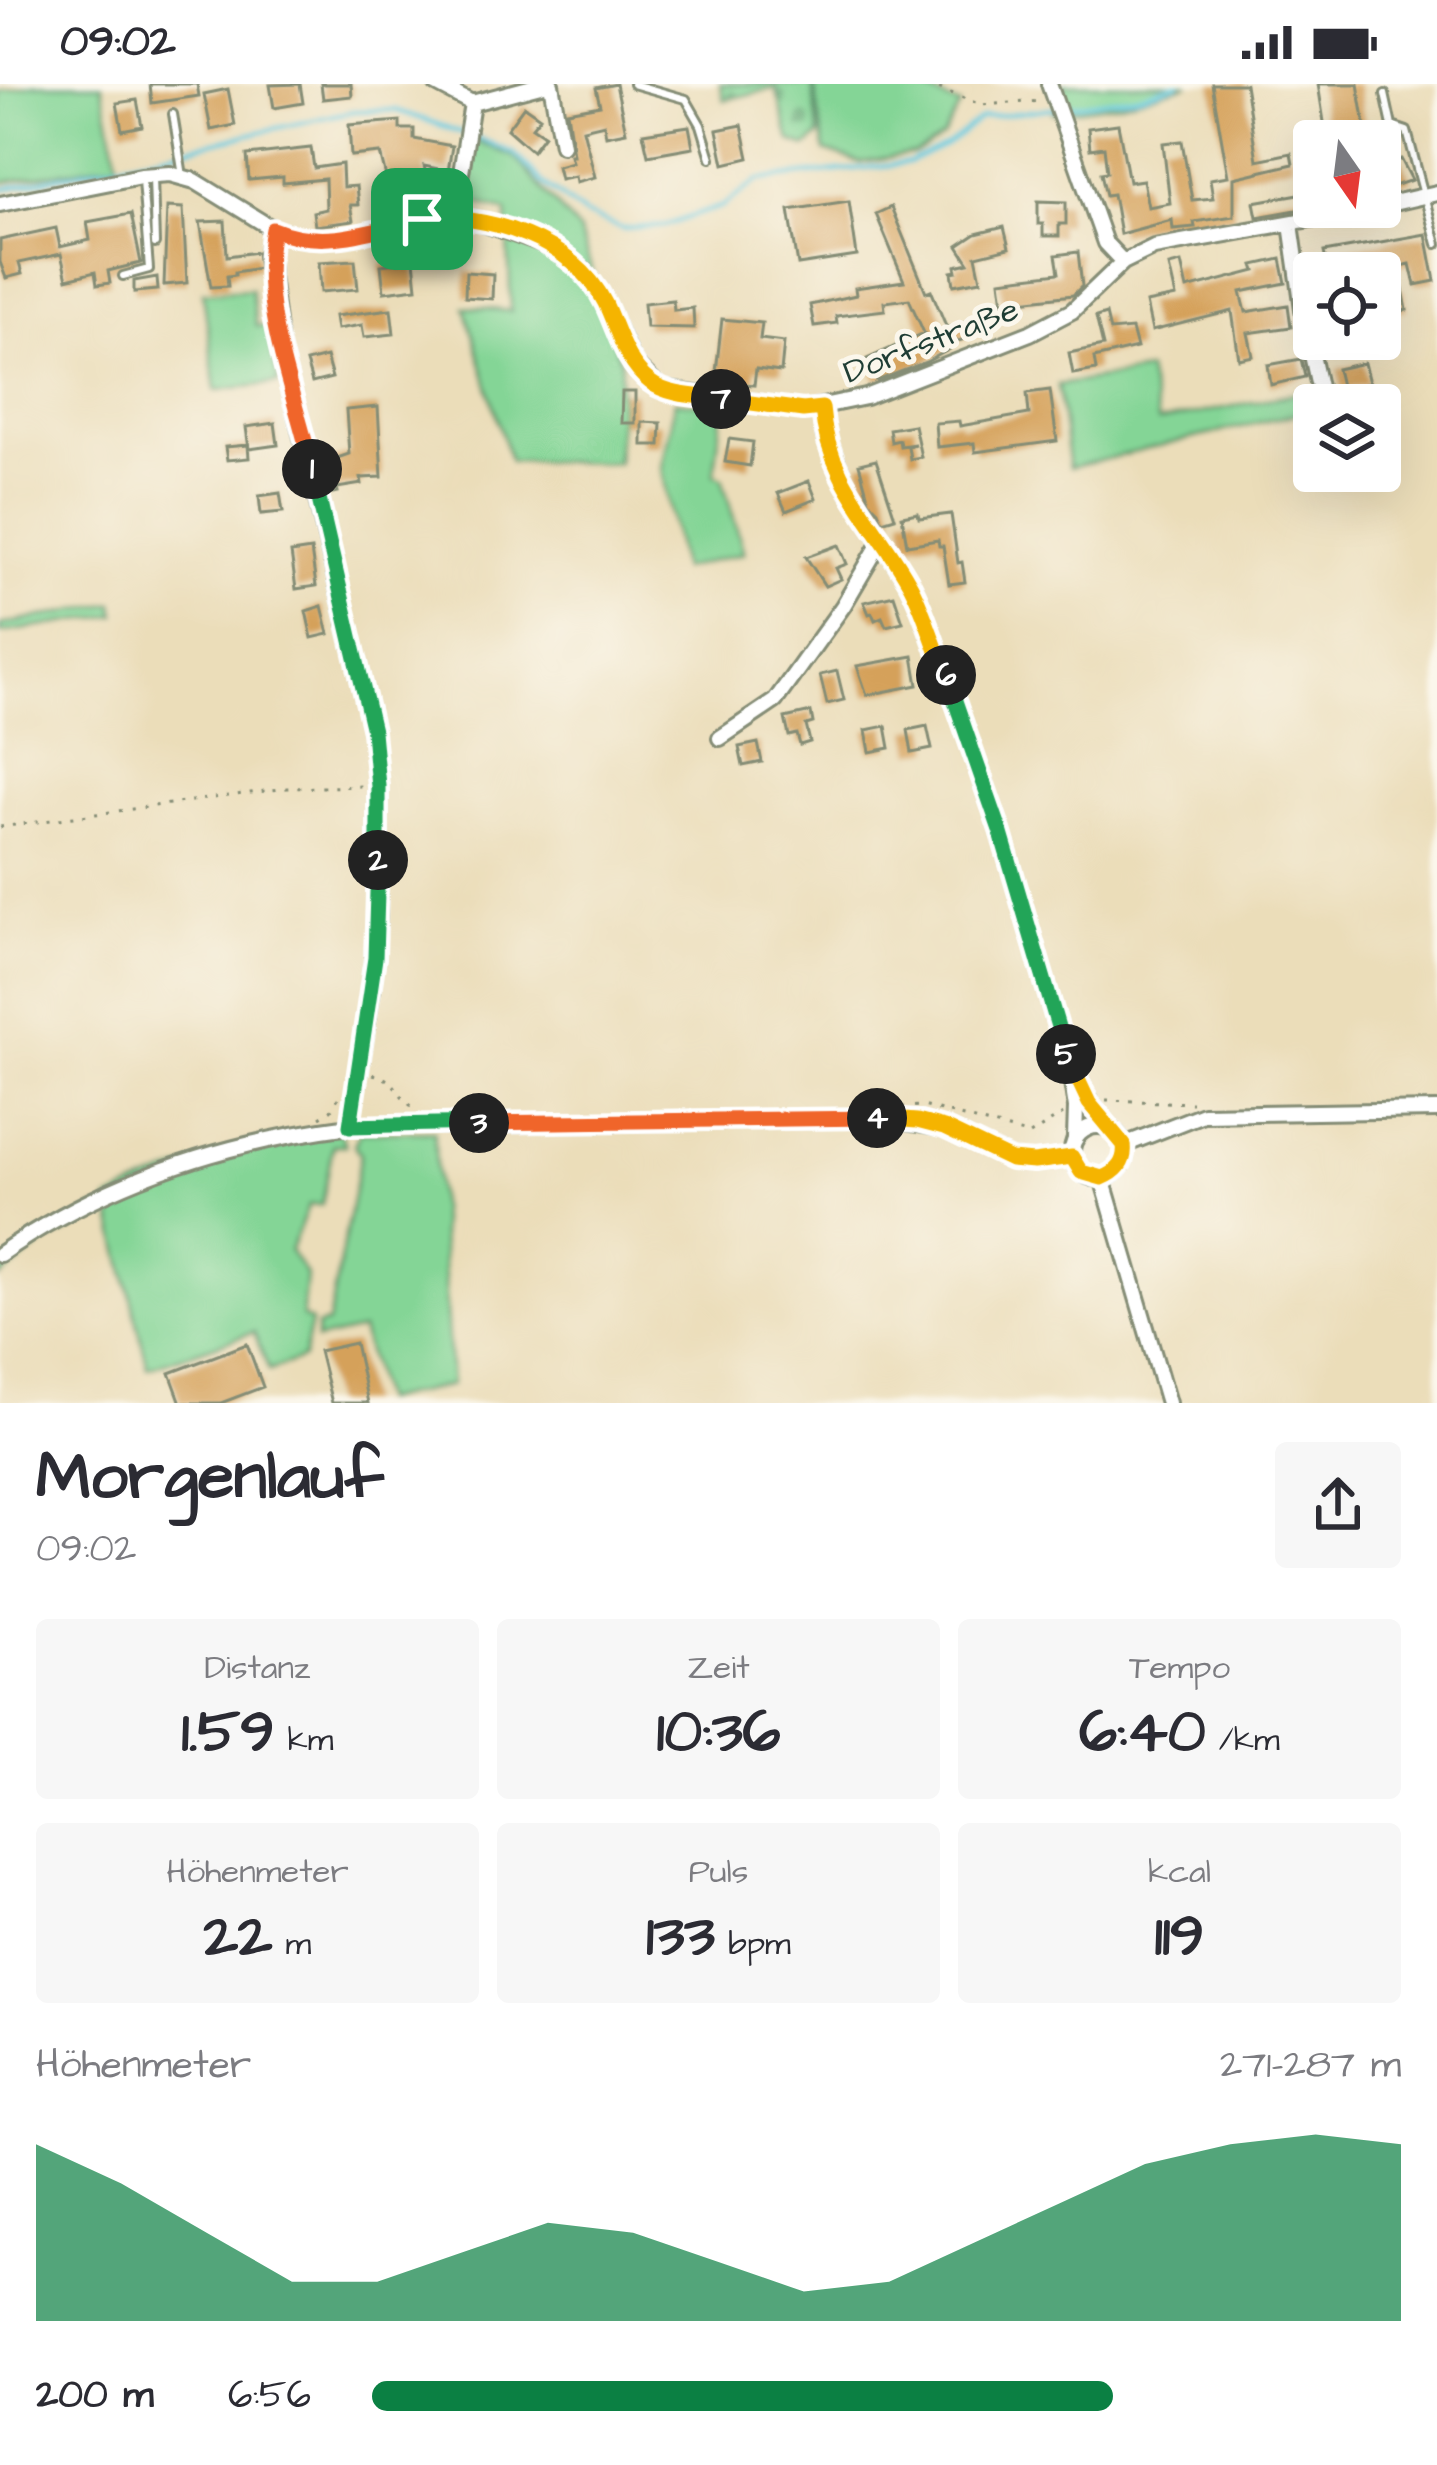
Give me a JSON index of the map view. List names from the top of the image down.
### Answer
{
  "streets": {
    "street": ["Dorfstraße"]
  },
  "north": "bottom",
  "page": {
    "status": "09:02",
    "pins": [
      "7",
      "1",
      "6",
      "2",
      "5",
      "4",
      "3"
    ],
    "heading": ["Morgenlauf", "09:02"],
    "stats": [
      ["Distanz", "1.59 km"],
      ["Zeit", "10:36"],
      ["Tempo", "6:40 /km"],
      ["Höhenmeter", "22 m"],
      ["Puls", "133 bpm"],
      ["kcal", "119"]
    ],
    "chart": ["Höhenmeter", "271–287 m"],
    "list": [
      {
        "name": "200 m",
        "note": "6:56"
      }
    ]
  }
}
